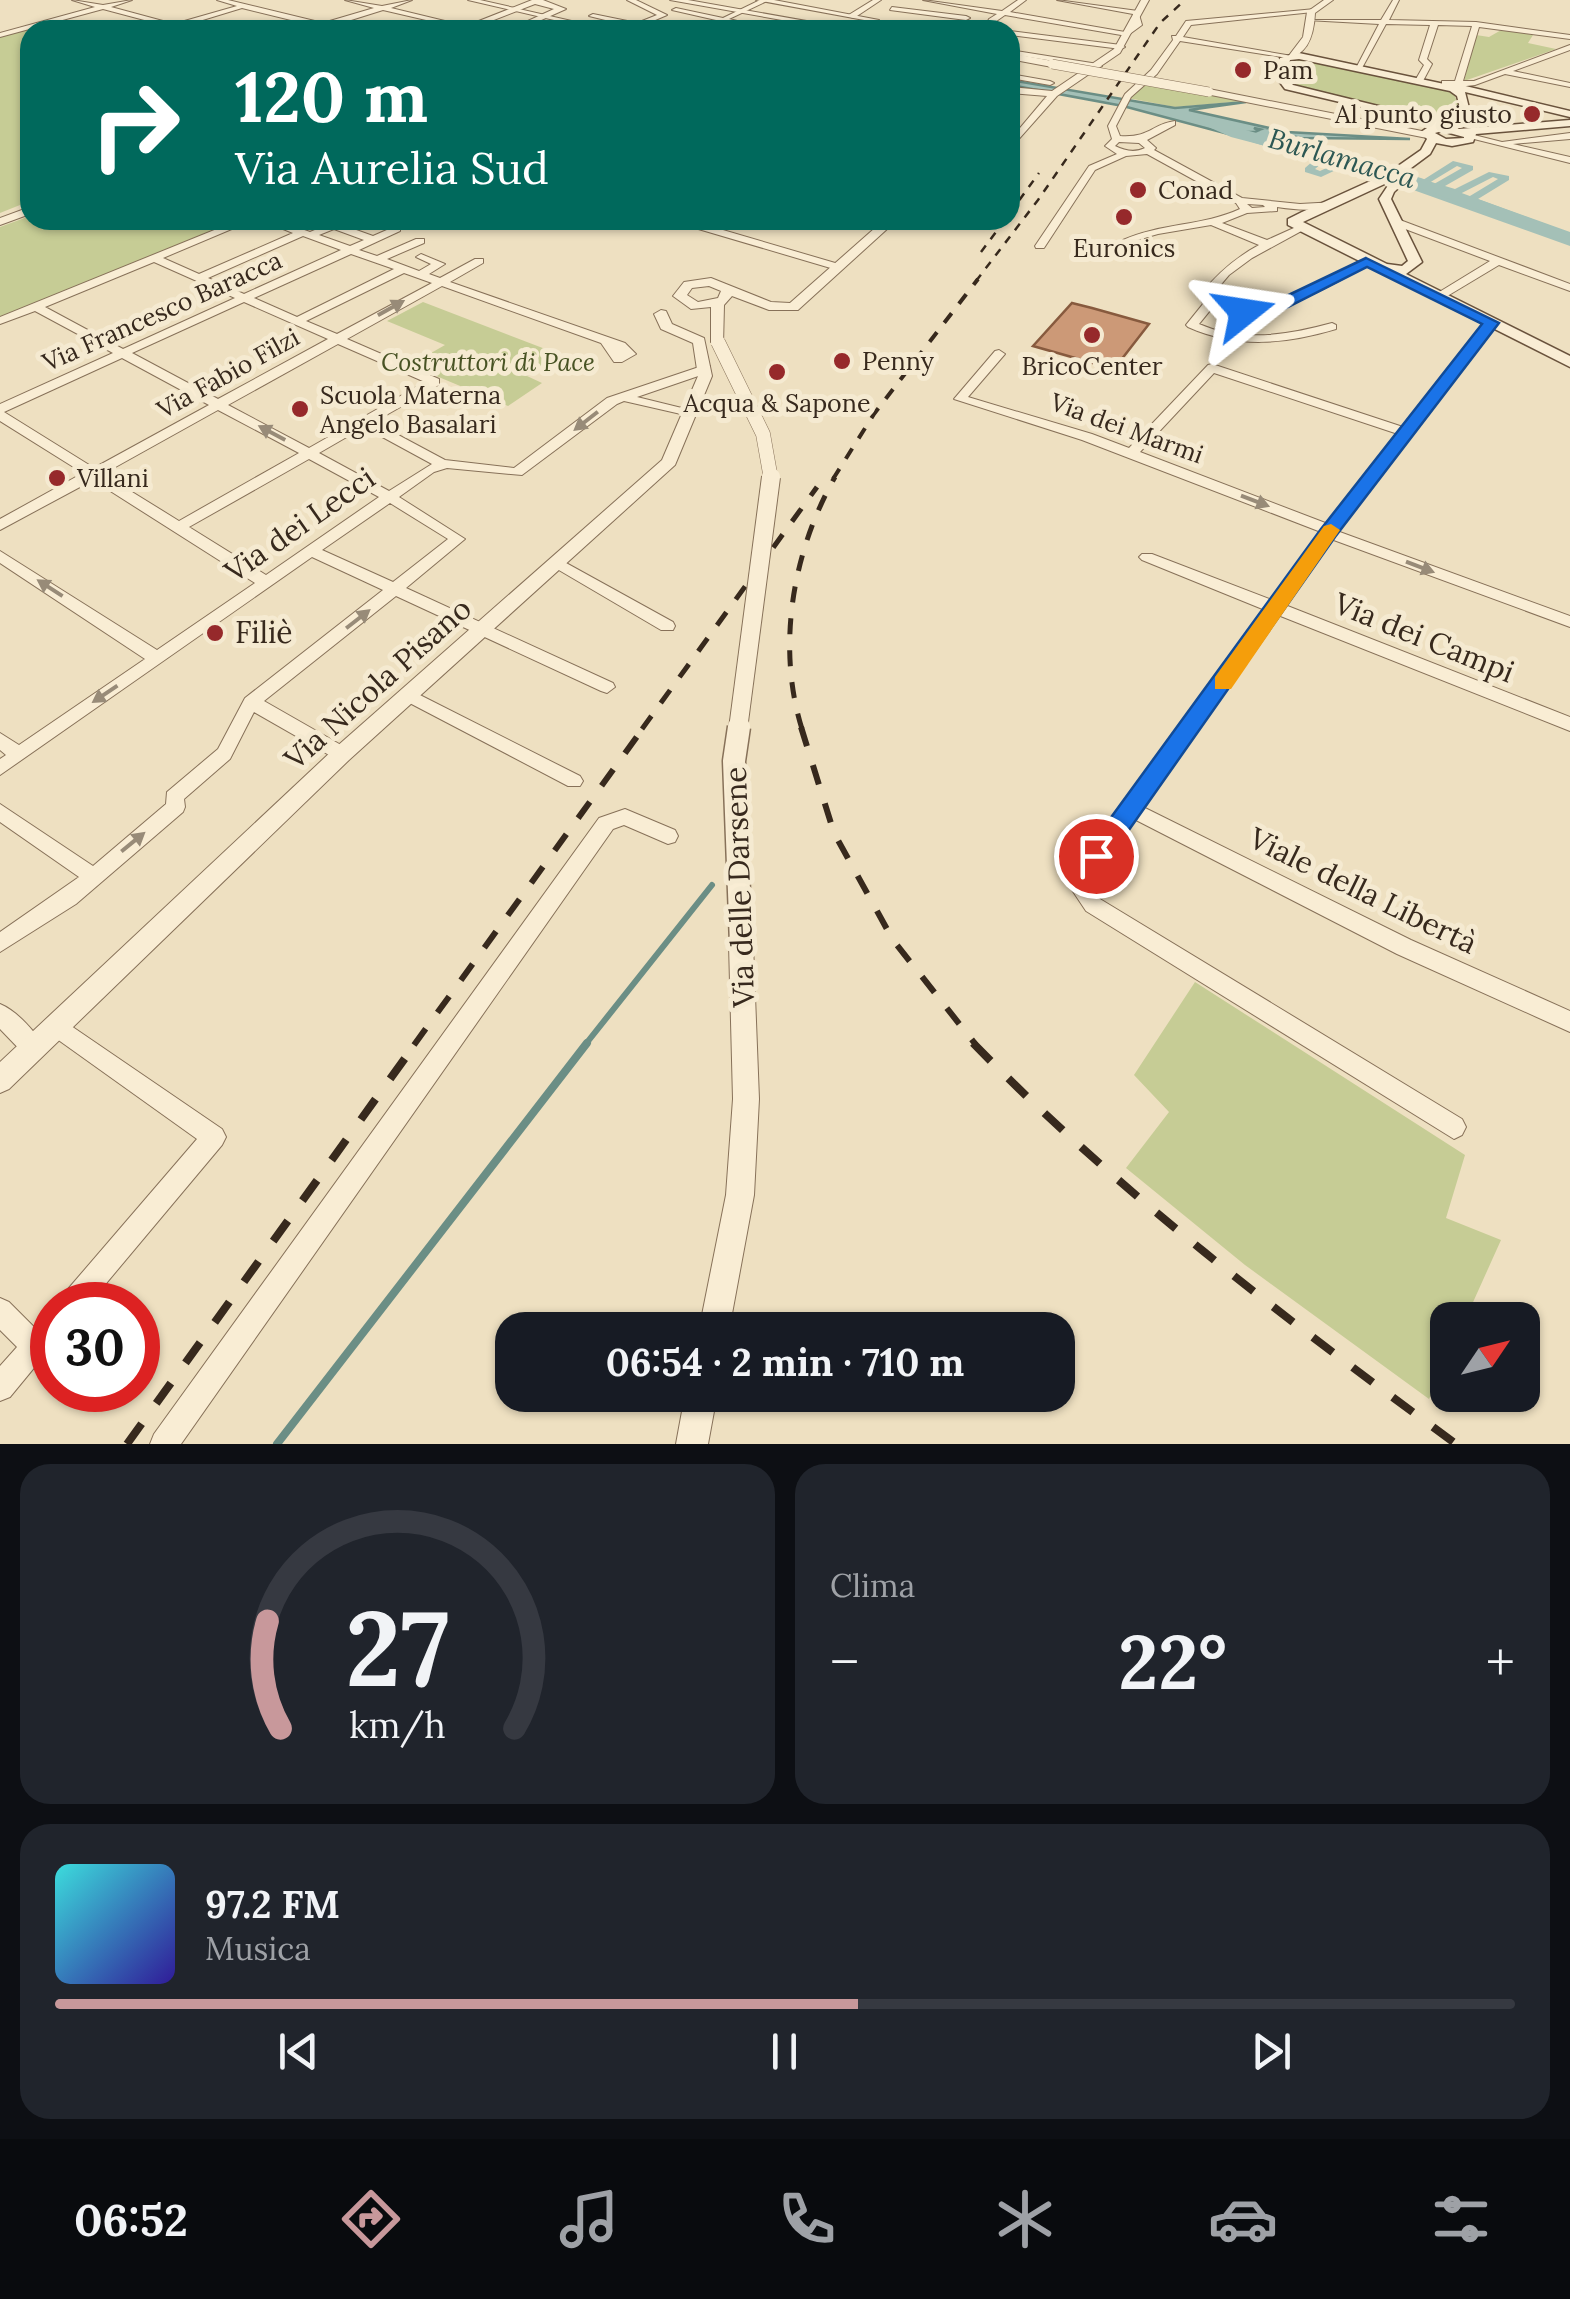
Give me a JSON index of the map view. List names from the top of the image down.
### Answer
{
  "streets": {
    "street": [
      "Via Francesco Baracca",
      "Via Fabio Filzi",
      "Via dei Marmi",
      "Via dei Lecci",
      "Via dei Campi",
      "Via Nicola Pisano",
      "Via delle Darsene",
      "Viale della Libertà"
    ]
  },
  "one_way": ["Via dei Marmi"],
  "water": ["Burlamacca"],
  "parks": ["Costruttori di Pace"],
  "places": [
    "Pam",
    "Al punto giusto",
    "Conad",
    "Euronics",
    "BricoCenter",
    "Penny",
    "Acqua & Sapone",
    "Scuola Materna Angelo Basalari",
    "Villani",
    "Filiè"
  ],
  "north": "top right",
  "page": {
    "turn": ["120 m", "Via Aurelia Sud"],
    "limit": "30",
    "trip": "06:54 · 2 min · 710 m",
    "tile": "Clima",
    "heat": ["−", "22°", "+"],
    "song": ["97.2 FM", "Musica"],
    "tabs": "06:52",
    "gauge": ["27", "km/h"]
  }
}
